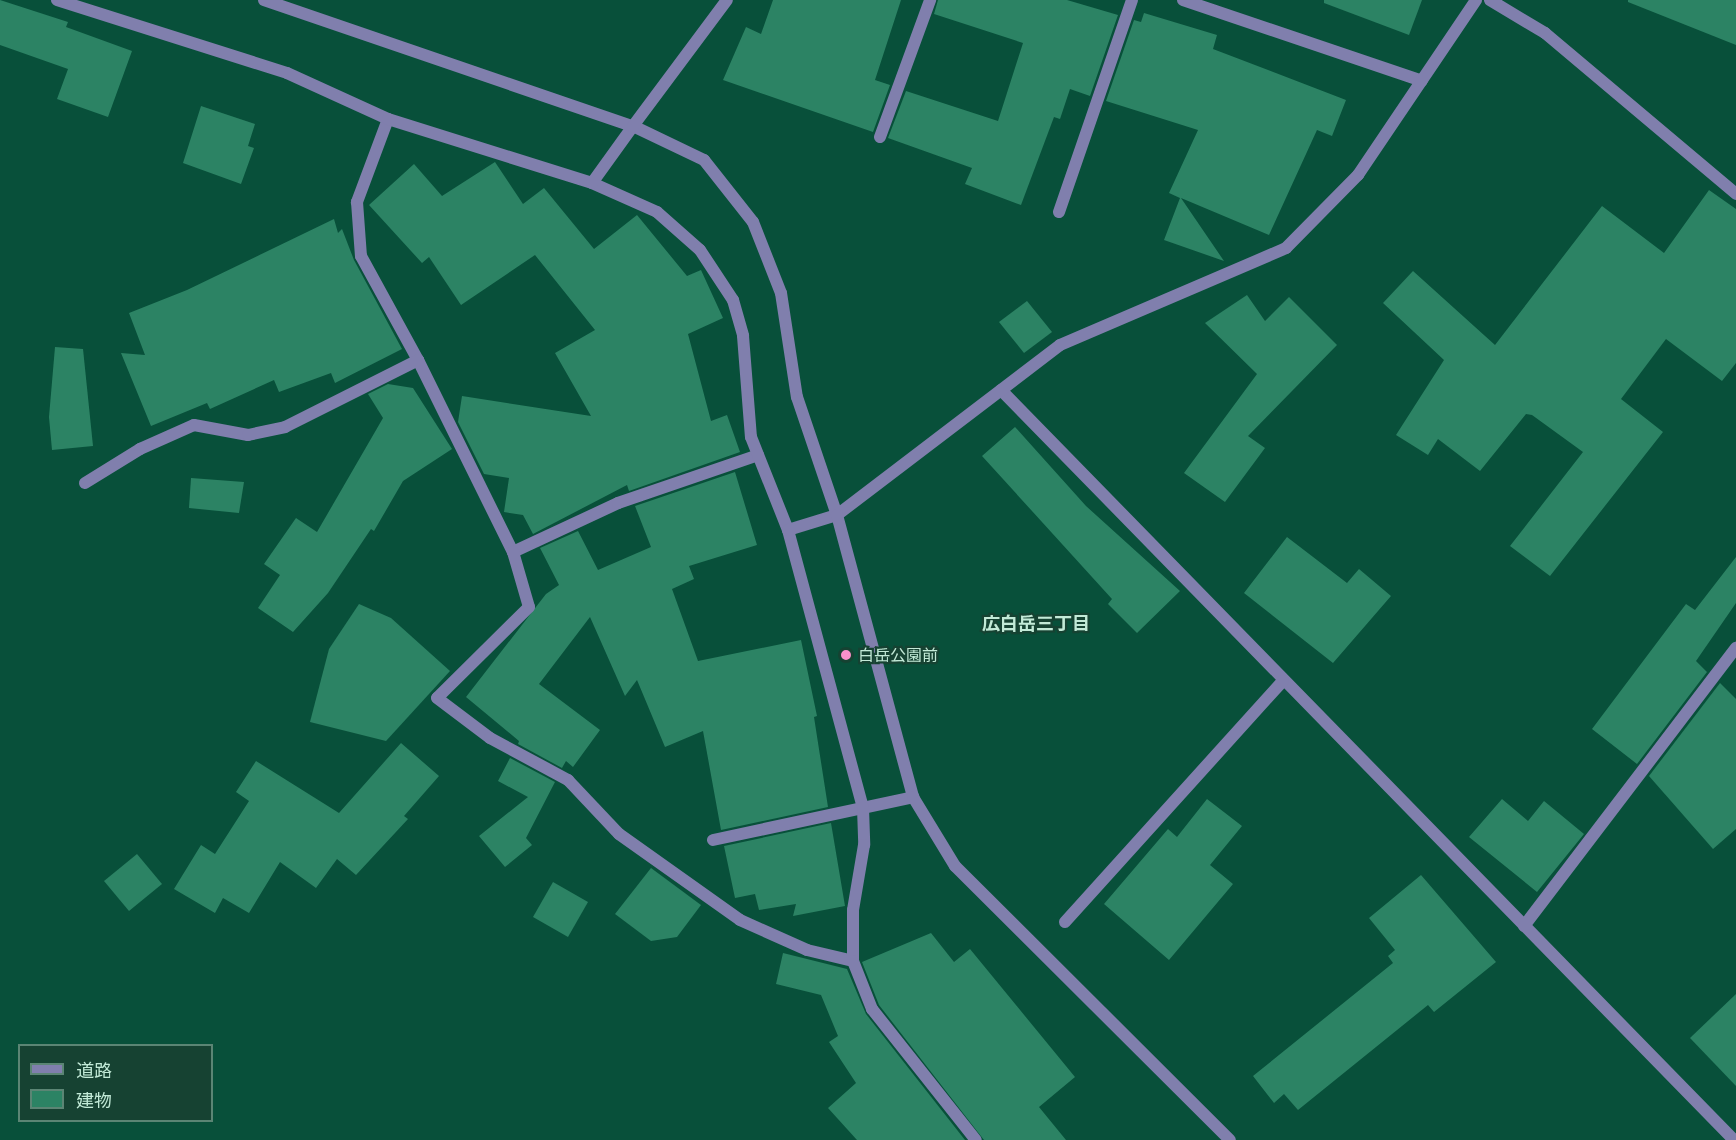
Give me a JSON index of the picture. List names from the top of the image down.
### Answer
{
  "districts": ["広白岳三丁目"],
  "places": ["白岳公園前"],
  "legend": ["道路", "建物"]
}
